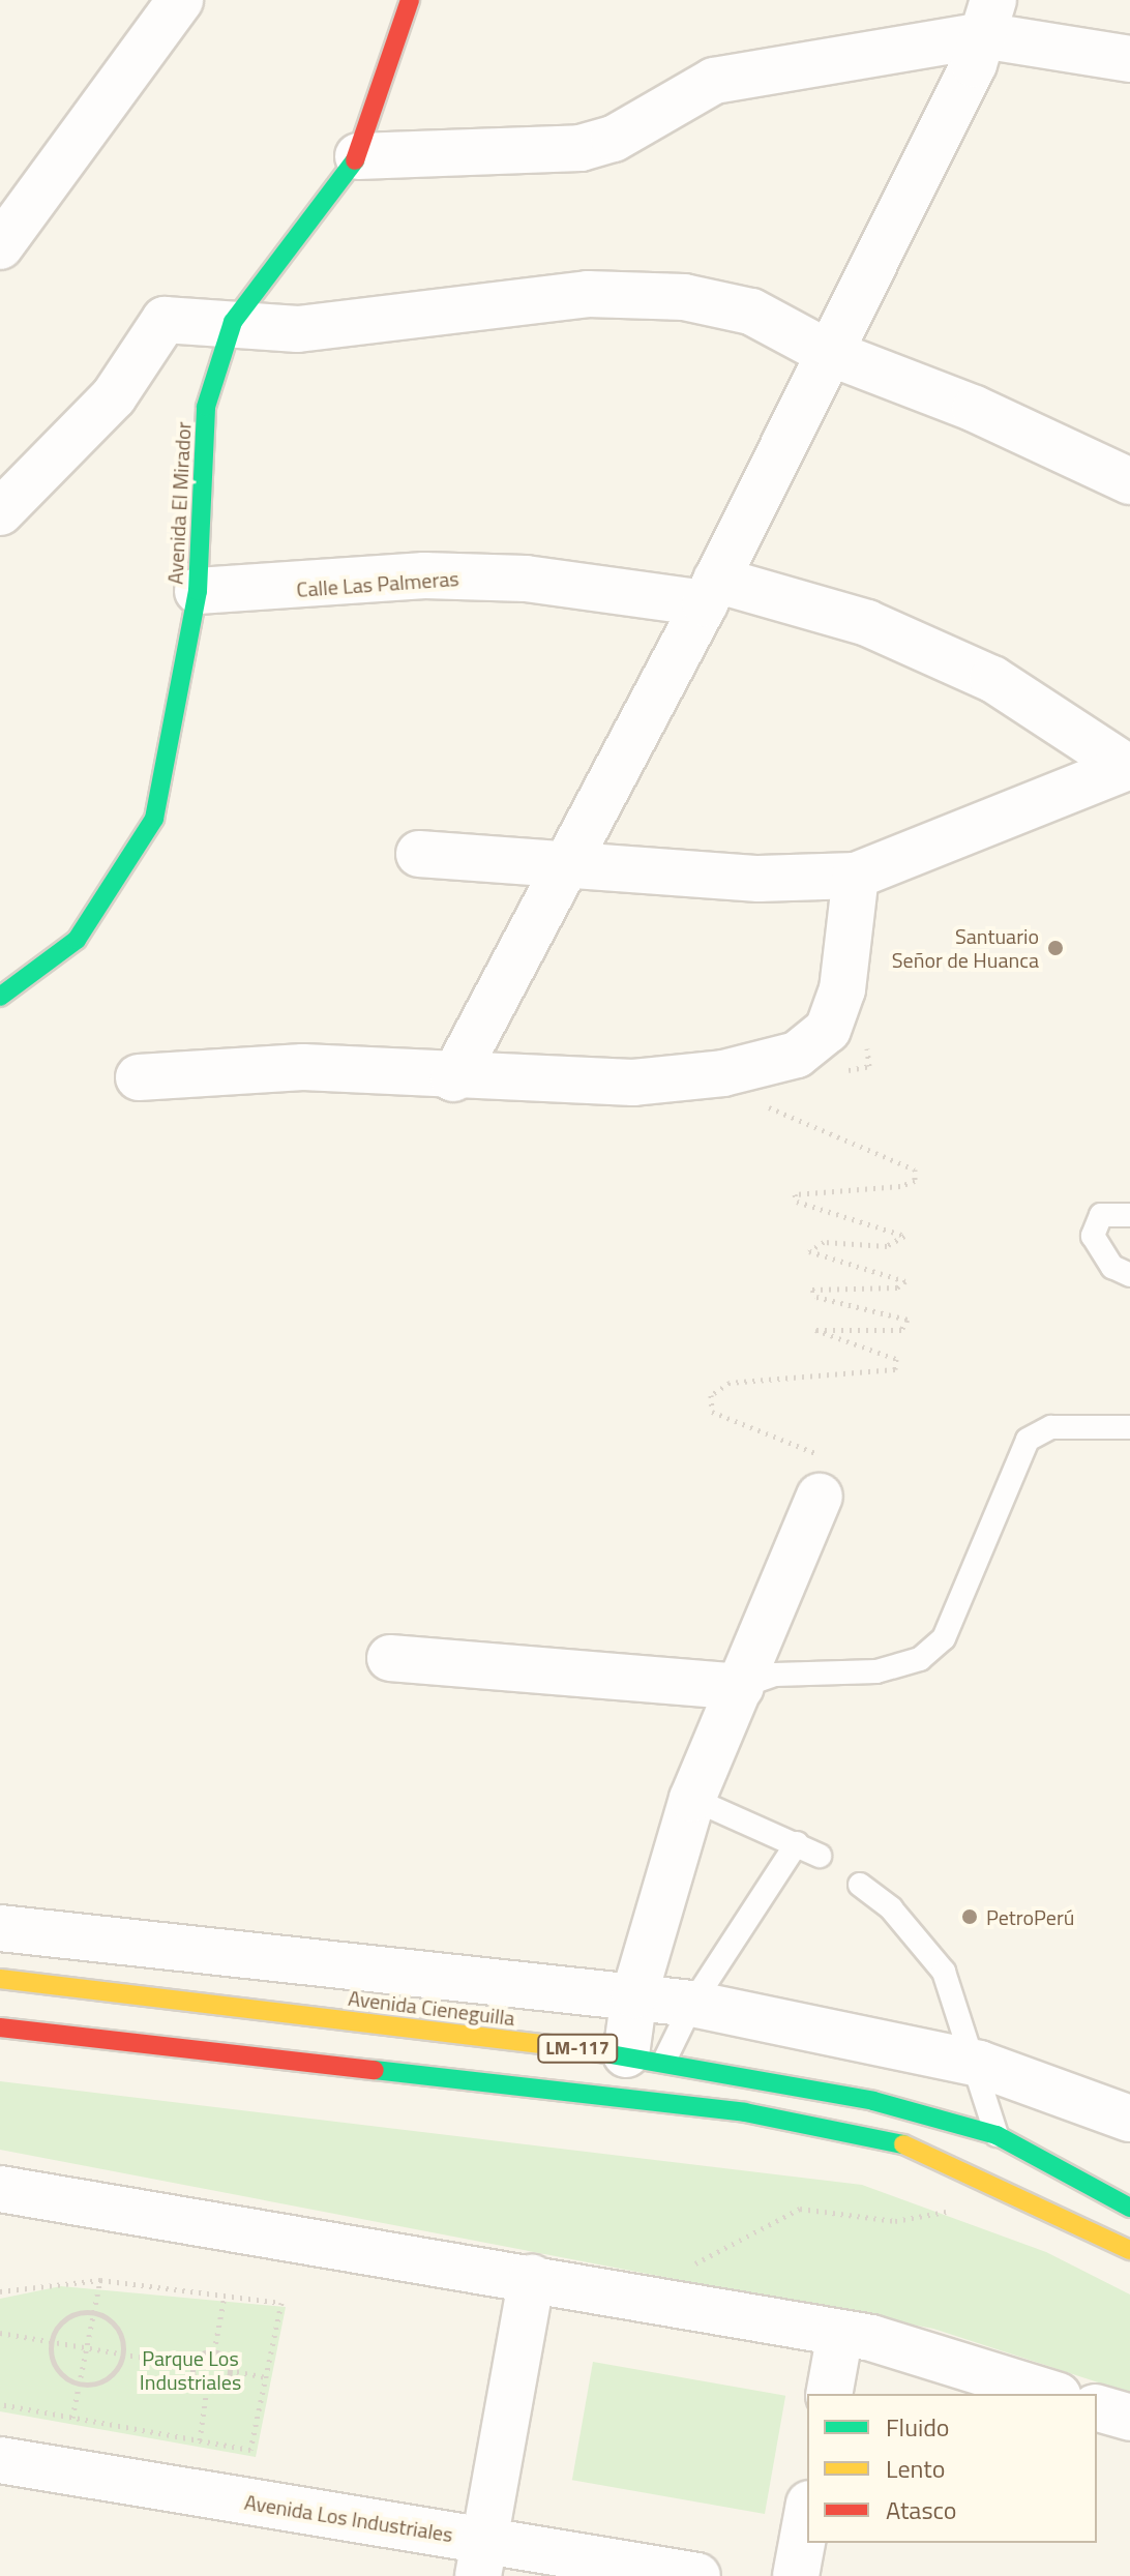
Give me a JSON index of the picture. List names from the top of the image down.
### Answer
{
  "streets": {
    "main road": ["Avenida El Mirador", "Avenida Cieneguilla", "LM-117"],
    "street": ["Calle Las Palmeras", "Avenida Los Industriales"]
  },
  "crossings": [
    ["Avenida El Mirador", "Calle Las Palmeras"]
  ],
  "parks": ["Parque Los Industriales"],
  "places": ["Santuario Señor de Huanca", "PetroPerú"],
  "legend": ["Fluido", "Lento", "Atasco"]
}
